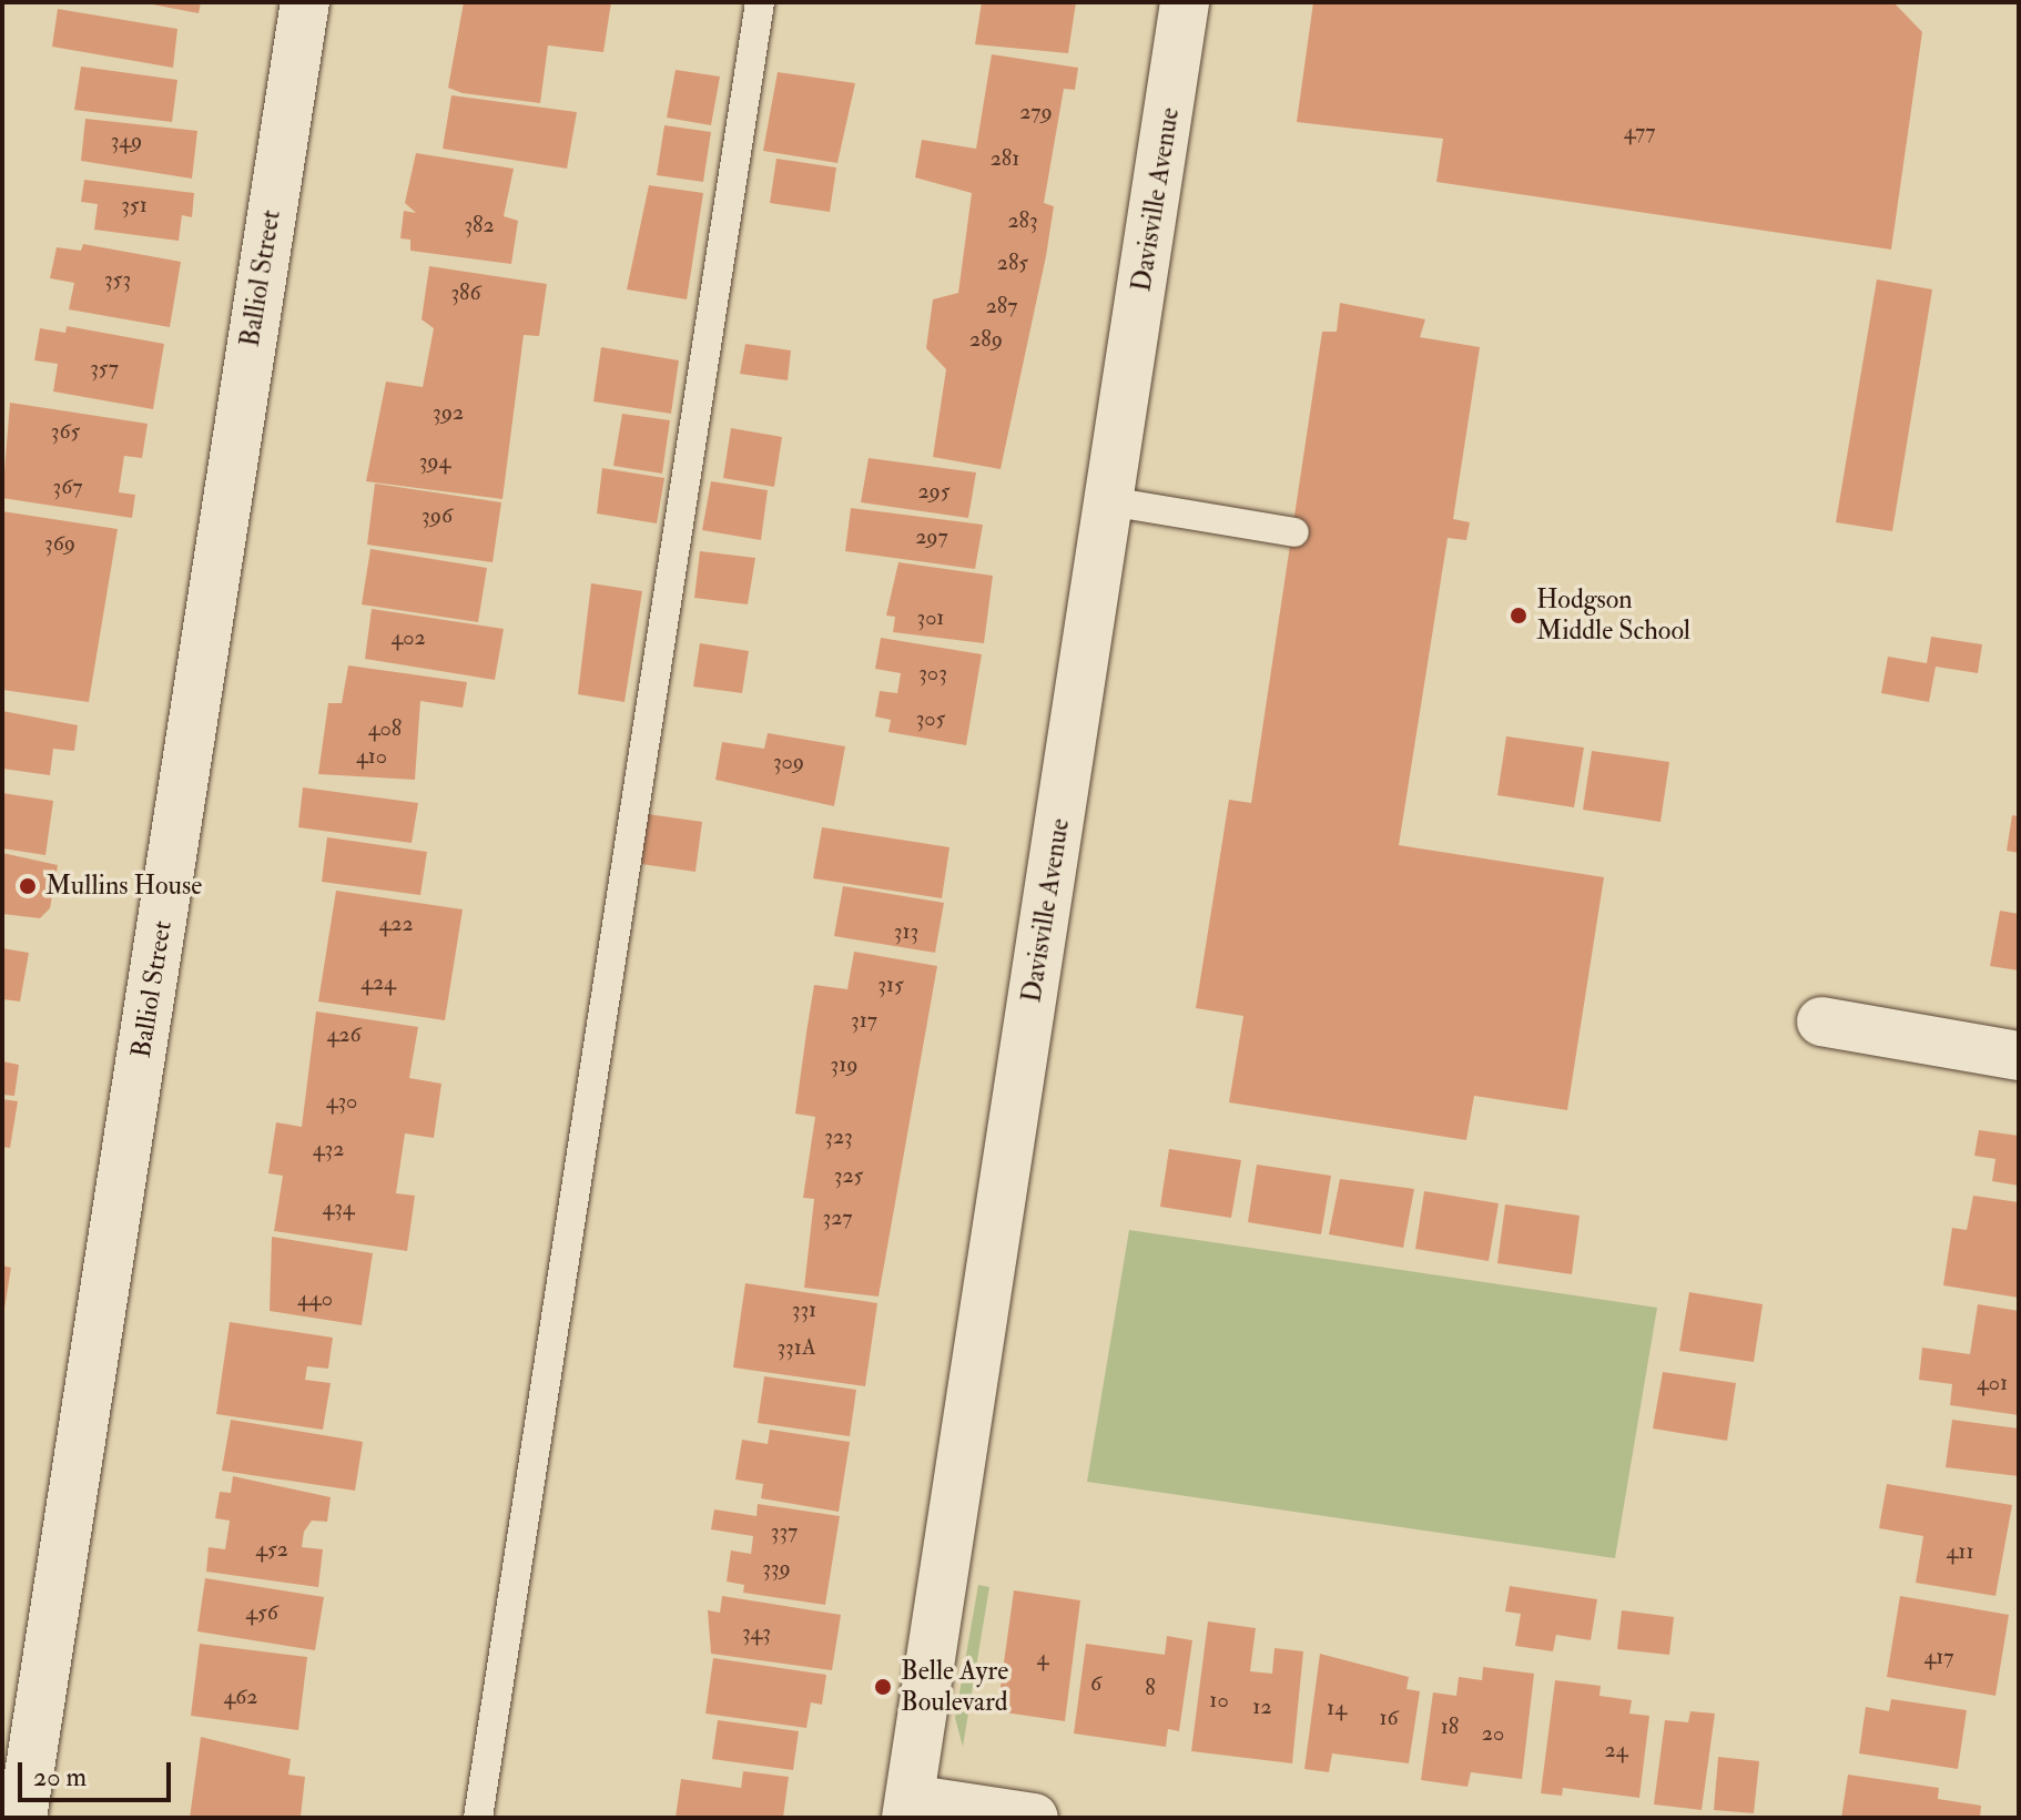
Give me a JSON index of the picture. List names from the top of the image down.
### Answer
{
  "streets": {
    "street": ["Davisville Avenue", "Balliol Street"]
  },
  "places": ["Hodgson Middle School", "Mullins House", "Belle Ayre Boulevard"],
  "house_numbers": [
    "279",
    "477",
    "349",
    "281",
    "351",
    "283",
    "382",
    "285",
    "353",
    "386",
    "287",
    "289",
    "357",
    "392",
    "365",
    "394",
    "367",
    "295",
    "396",
    "297",
    "369",
    "301",
    "402",
    "303",
    "305",
    "408",
    "410",
    "309",
    "422",
    "313",
    "424",
    "315",
    "317",
    "426",
    "319",
    "430",
    "323",
    "432",
    "325",
    "434",
    "327",
    "440",
    "331",
    "331A",
    "401",
    "337",
    "452",
    "411",
    "339",
    "456",
    "343",
    "417",
    "4",
    "6",
    "8",
    "462",
    "10",
    "12",
    "14",
    "16",
    "18",
    "20",
    "24"
  ],
  "scale_bar": "20 m"
}
